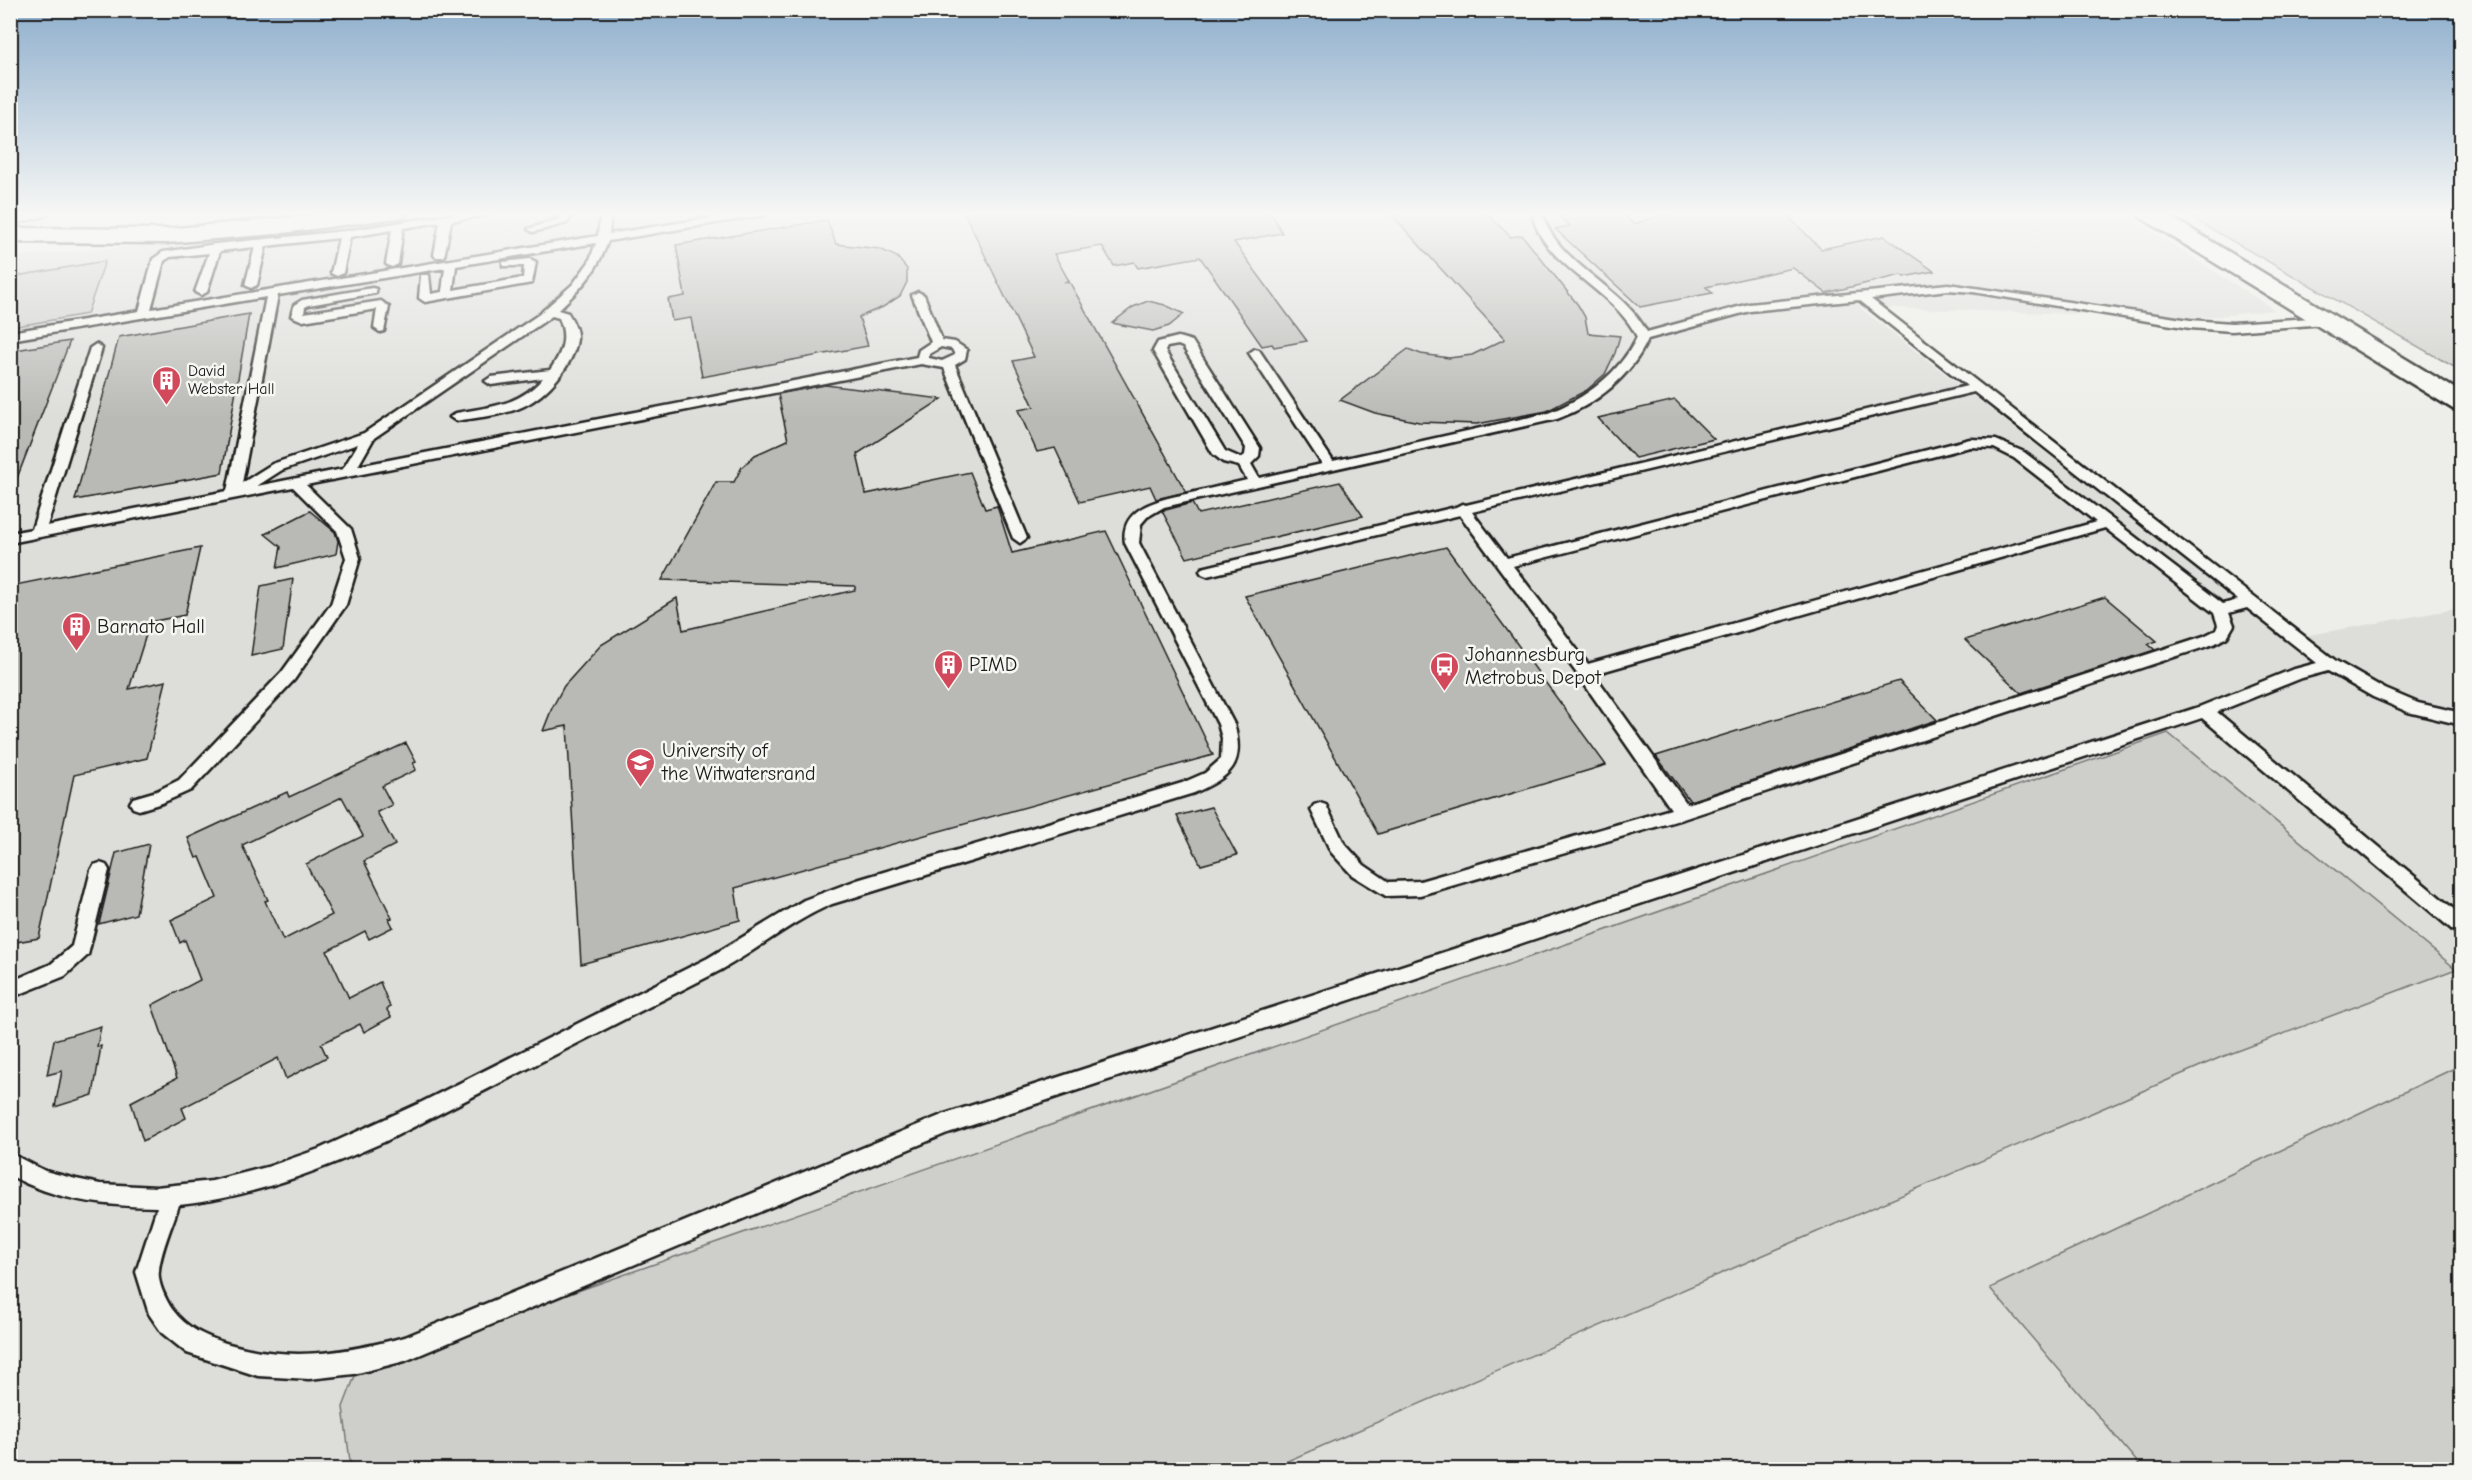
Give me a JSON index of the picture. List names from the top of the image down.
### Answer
{
  "places": {
    "building": ["David Webster Hall", "Barnato Hall", "PIMD"],
    "bus stop": ["Johannesburg Metrobus Depot"],
    "school or university": ["University of the Witwatersrand"]
  }
}
